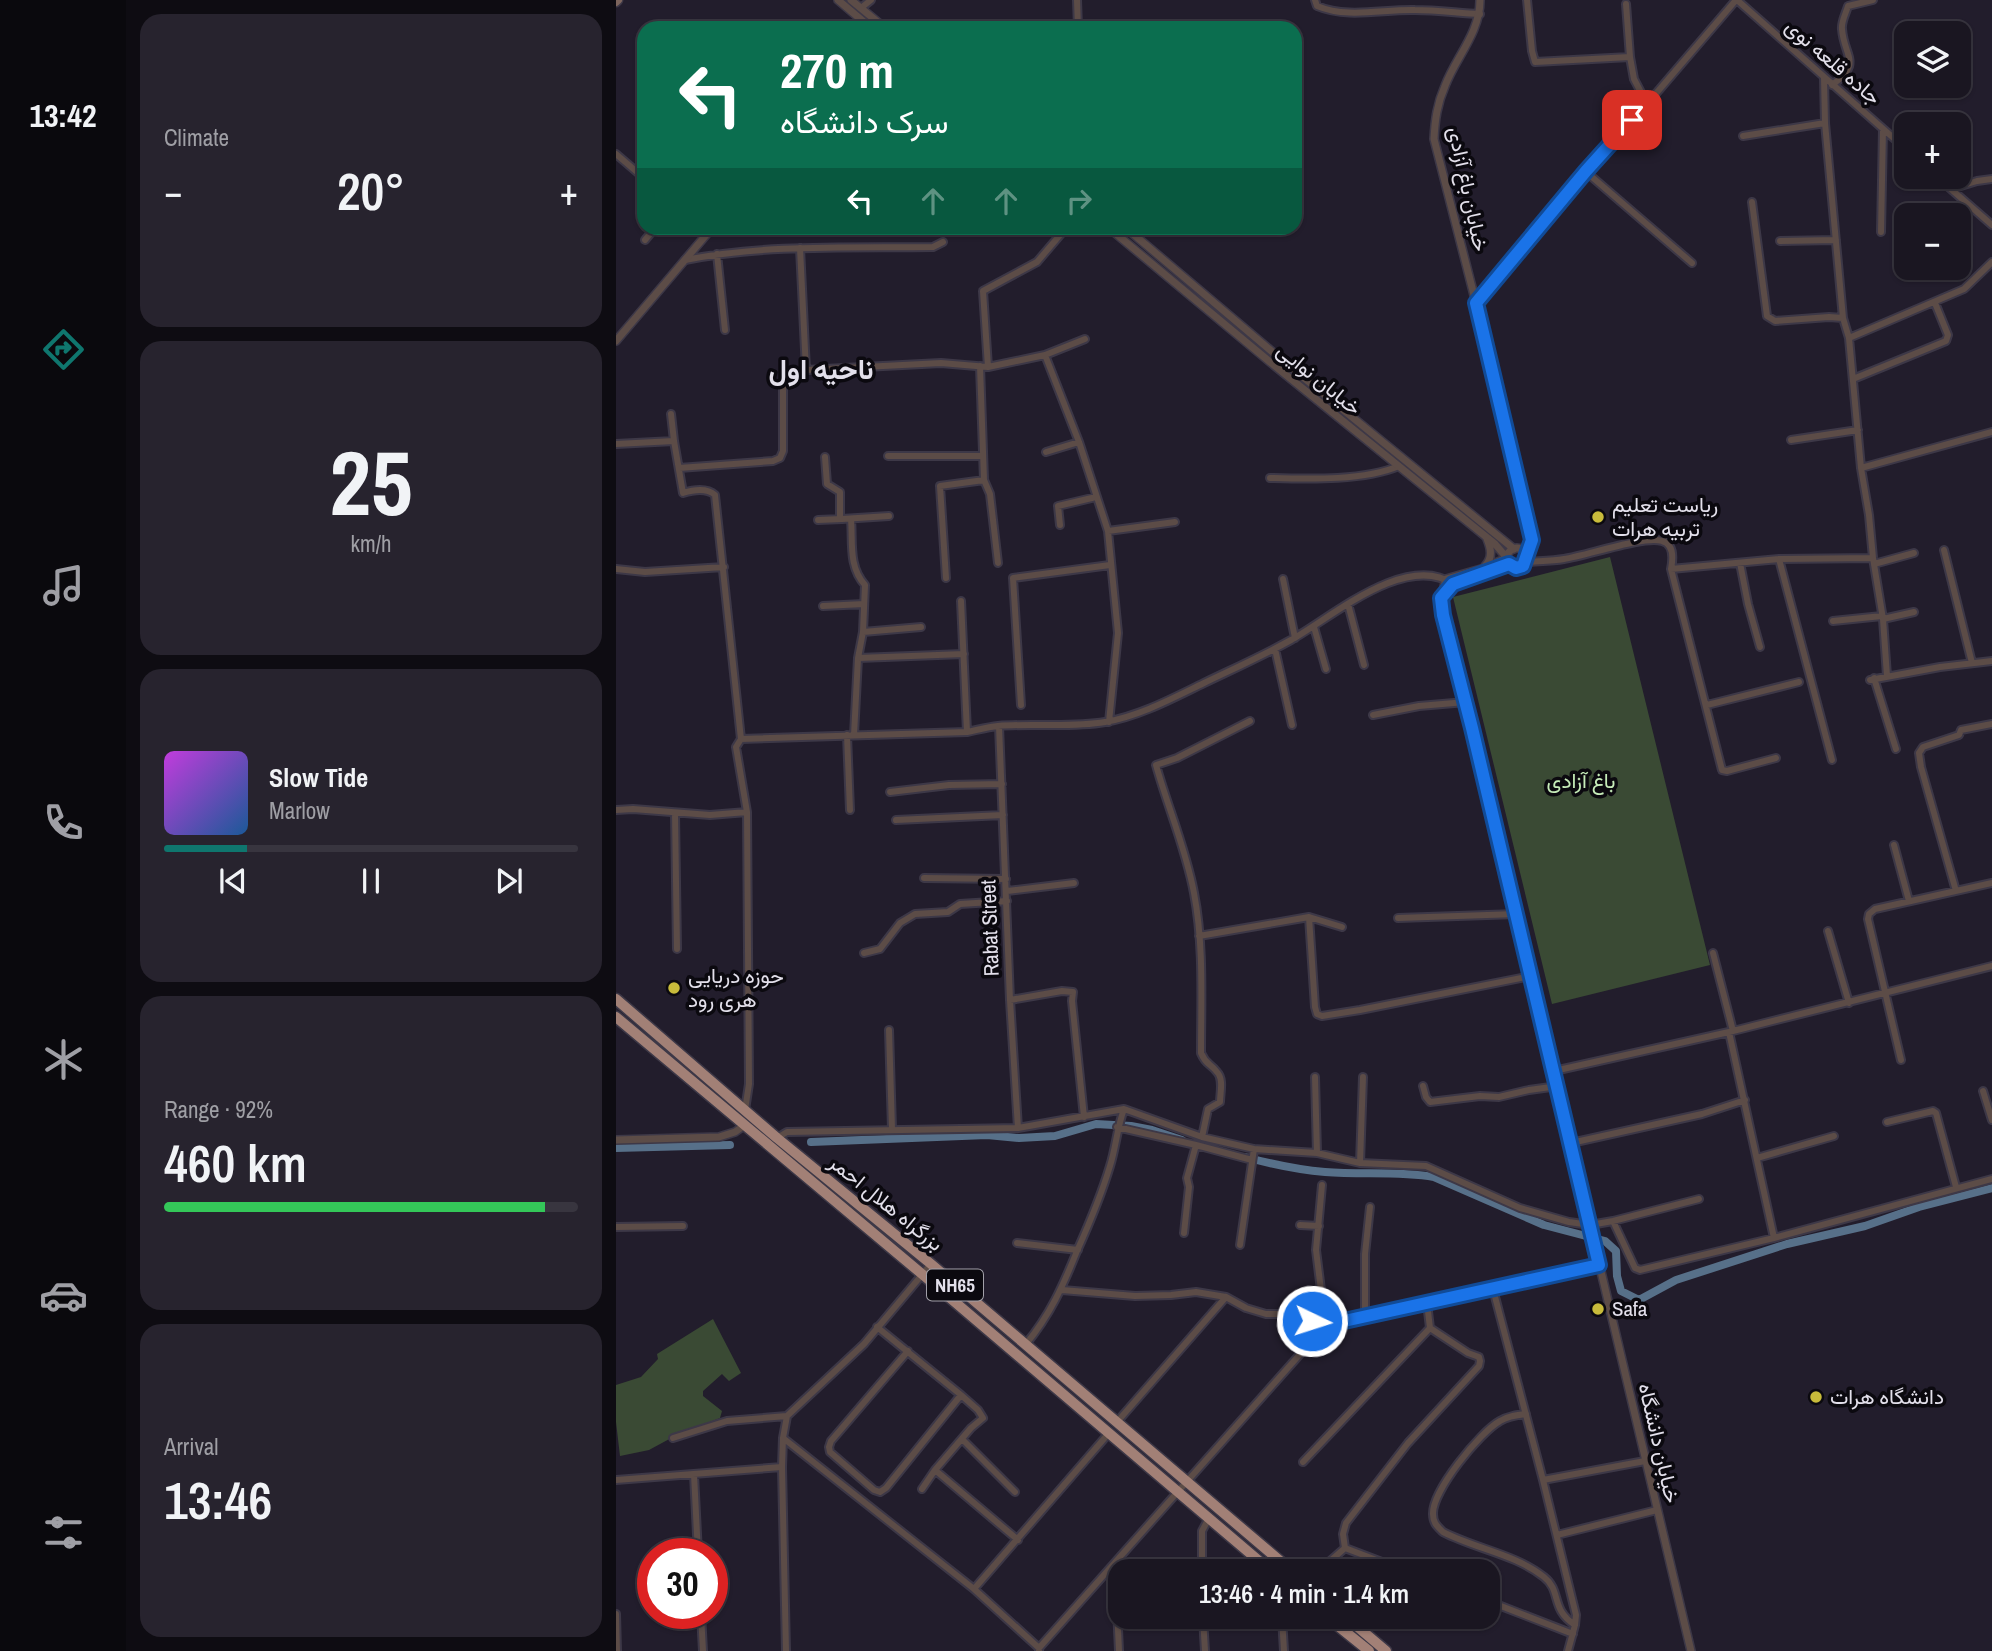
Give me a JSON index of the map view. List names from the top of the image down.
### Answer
{
  "streets": {
    "highway": ["بزرگراه هلال احمر", "NH65"],
    "street": [
      "جاده قلعه نوی",
      "خیابان باغ آزادی",
      "خیابان نوایی",
      "Rabat Street",
      "خیابان دانشگاه"
    ]
  },
  "crossings": [
    ["خیابان باغ آزادی", "خیابان نوایی"]
  ],
  "districts": ["ناحیه اول"],
  "parks": ["باغ آزادی"],
  "places": [
    "ریاست تعلیم تربیه هرات",
    "حوزه دریایی هری رود",
    "Safa",
    "دانشگاه هرات"
  ],
  "page": {
    "tabs": "13:42",
    "tile": [
      "Climate",
      ["25", "km/h"],
      ["Range · 92%", "460 km"],
      ["Arrival", "13:46"]
    ],
    "map_buttons": ["+", "−"],
    "turn": ["270 m", "سرک دانشگاه"],
    "heat": ["−", "20°", "+"],
    "song": ["Slow Tide", "Marlow"],
    "limit": "30",
    "trip": "13:46 · 4 min · 1.4 km"
  }
}
